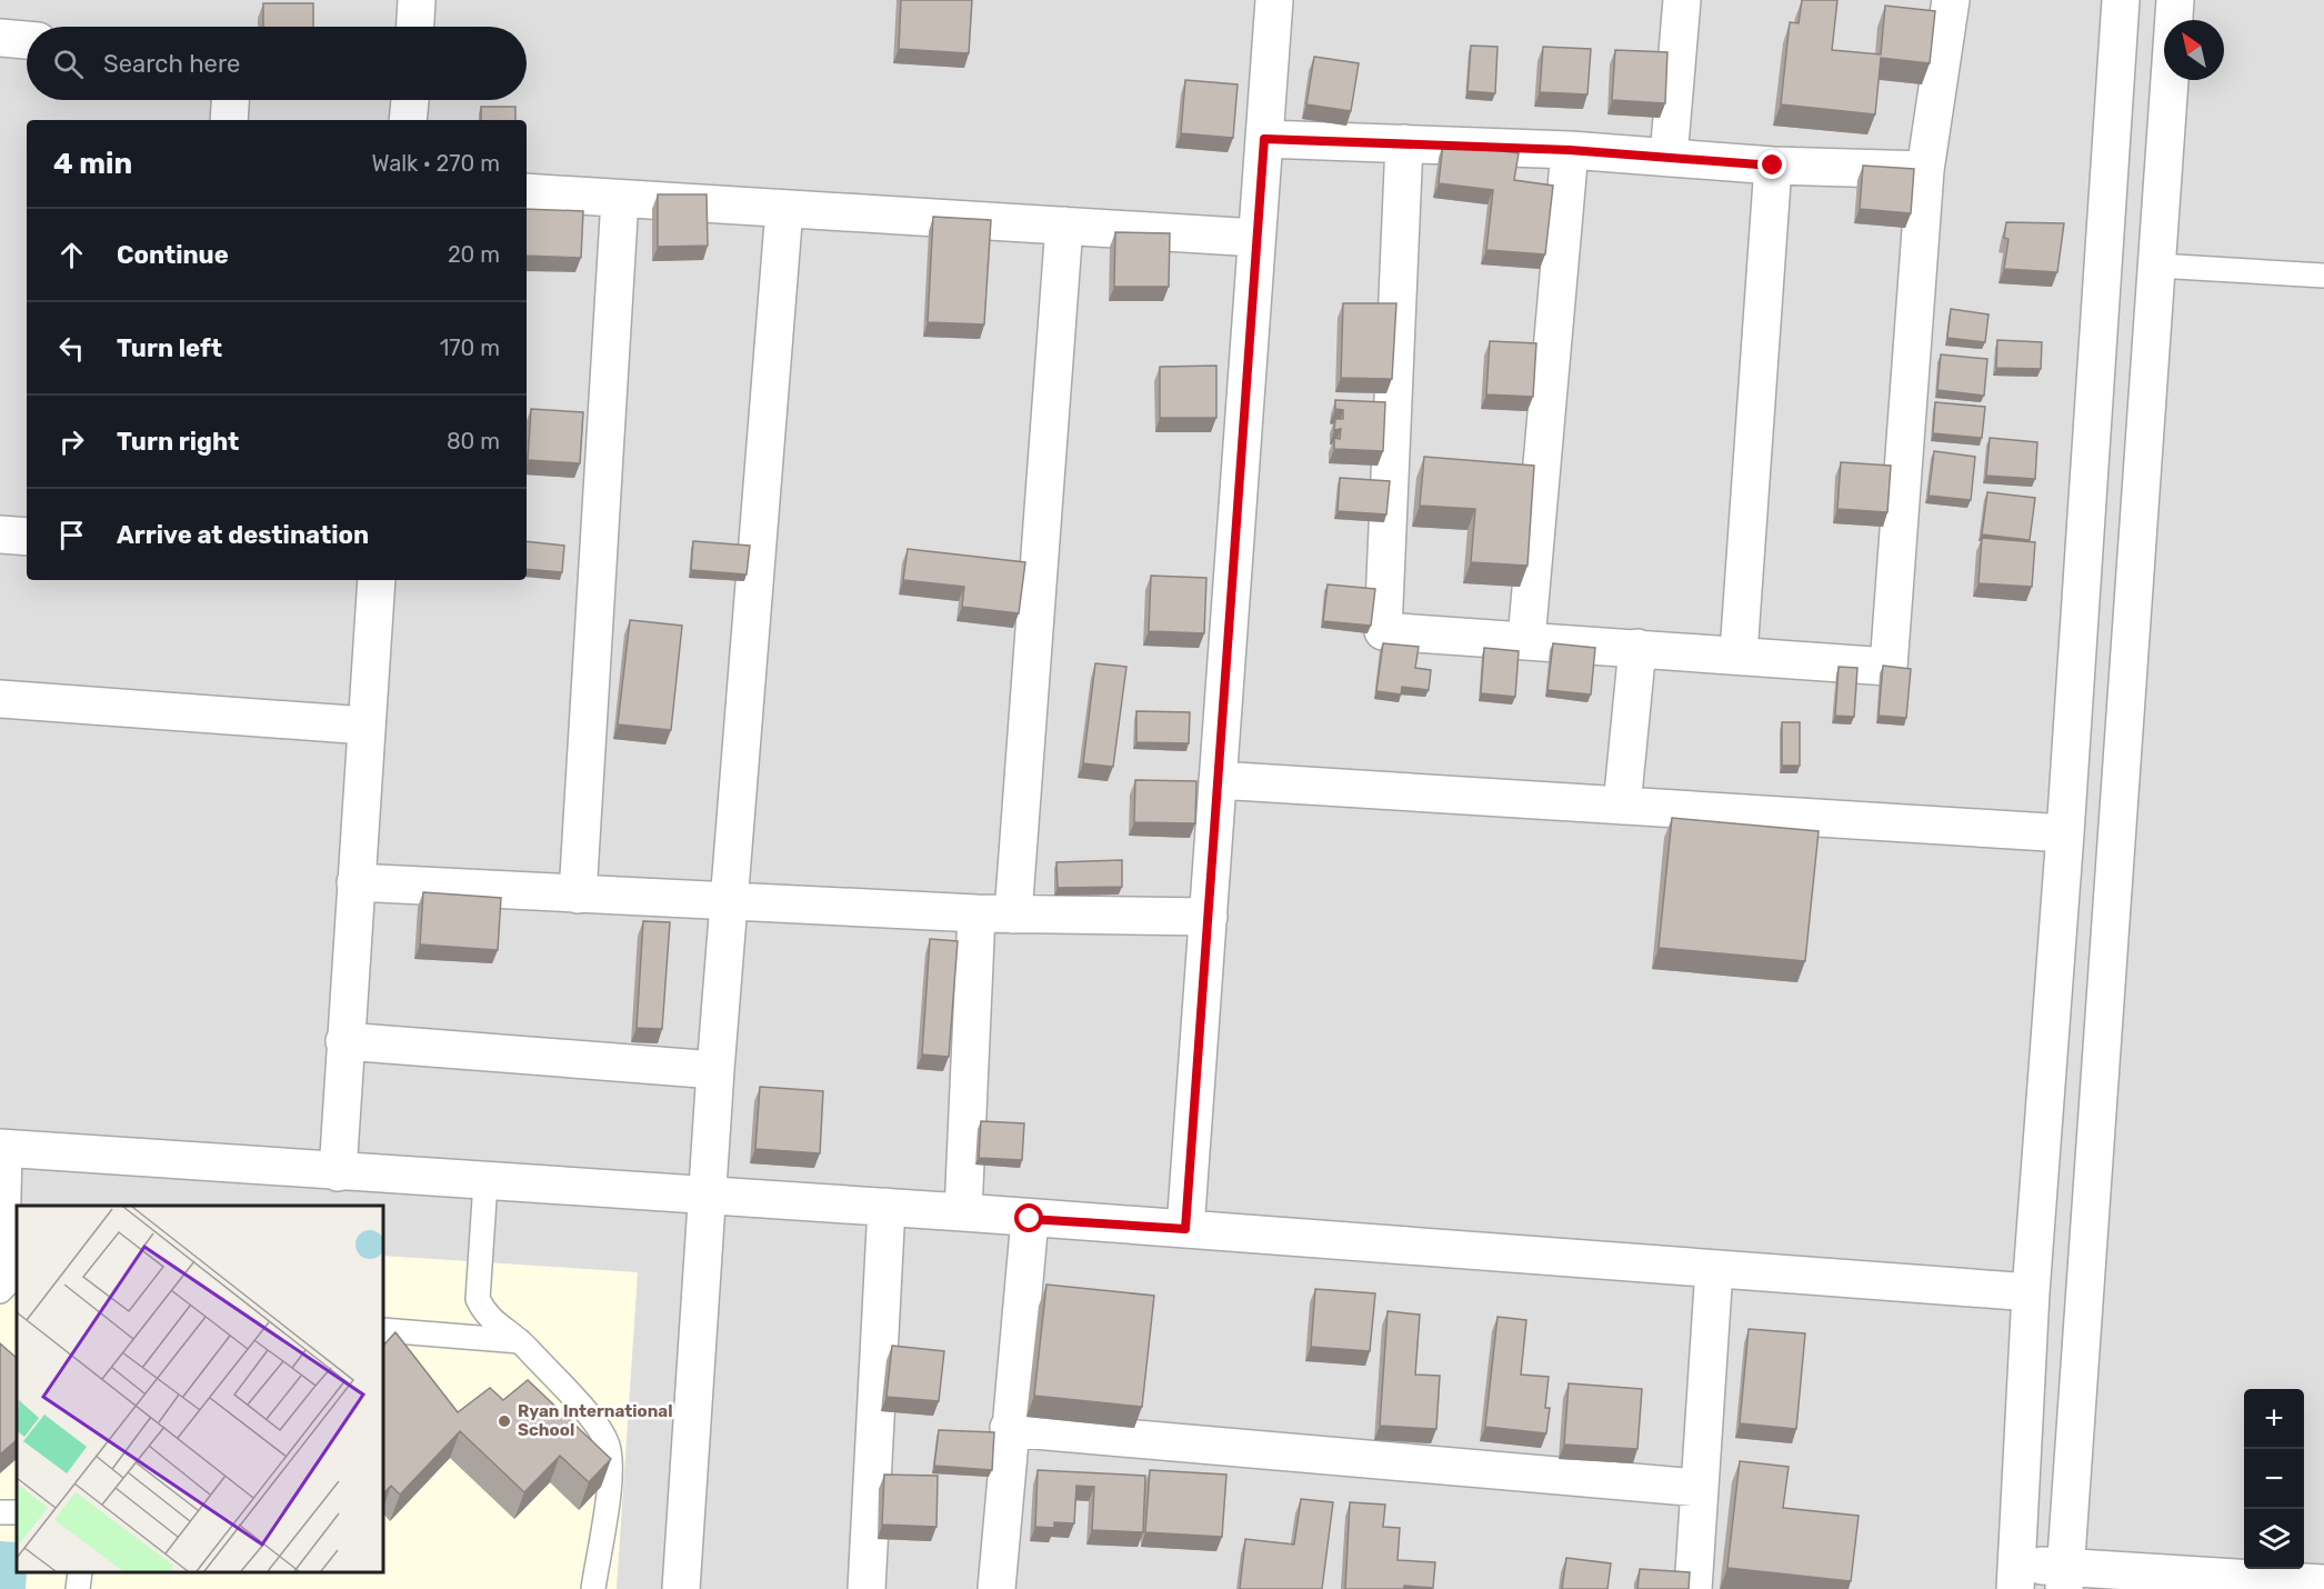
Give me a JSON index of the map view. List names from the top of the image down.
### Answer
{
  "places": ["Ryan International School"],
  "north": "top left",
  "page": {
    "search": "Search here",
    "heading": ["4 min", "Walk · 270 m"],
    "list": [
      ["Continue", "20 m"],
      ["Turn left", "170 m"],
      ["Turn right", "80 m"],
      "Arrive at destination"
    ],
    "map_buttons": ["+", "−"]
  }
}
